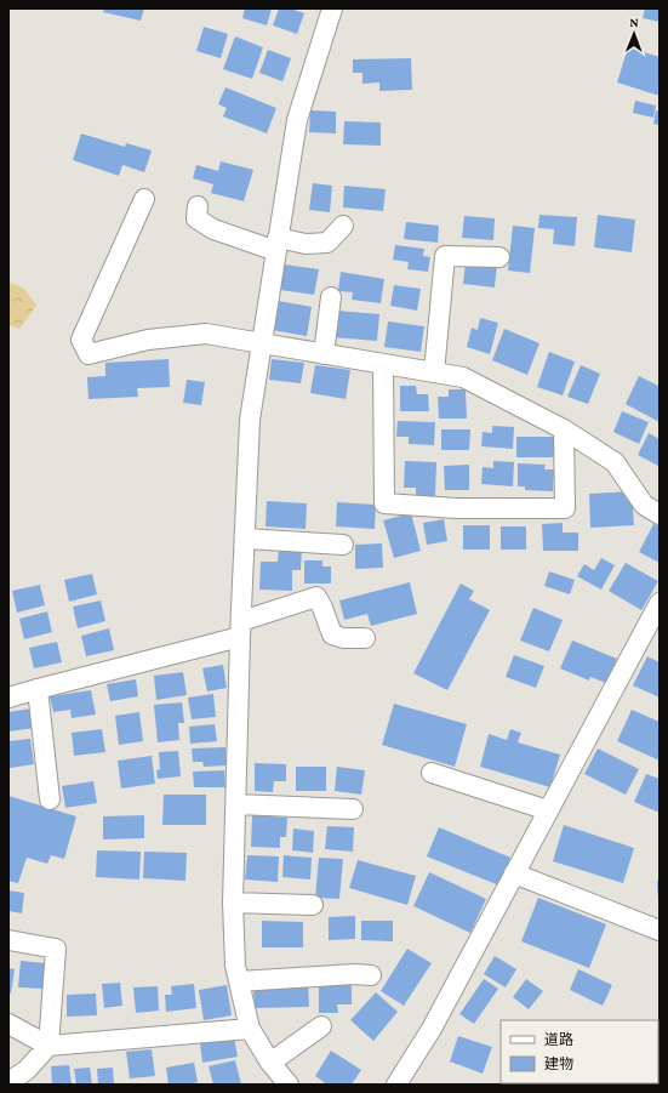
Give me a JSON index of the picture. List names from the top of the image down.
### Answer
{
  "legend": ["道路", "建物"],
  "north": "top"
}
